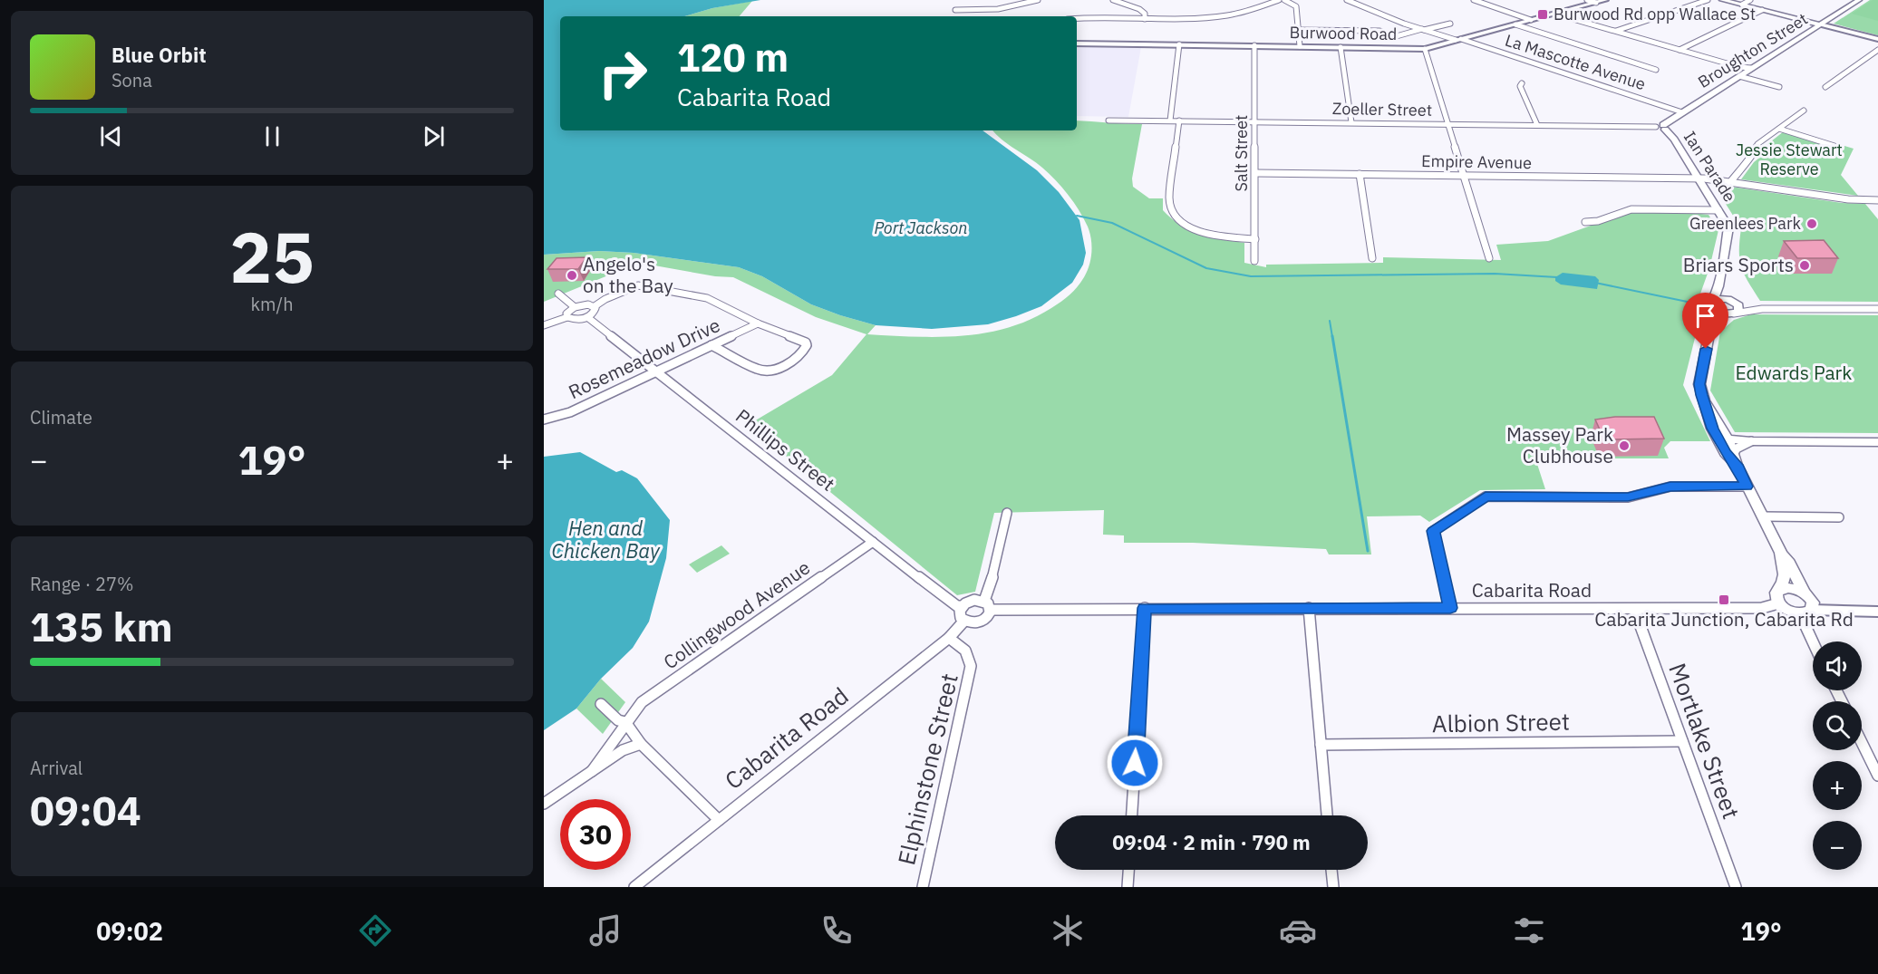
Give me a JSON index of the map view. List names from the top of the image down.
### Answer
{
  "streets": {
    "main road": ["Broughton Street", "Ian Parade"],
    "street": [
      "Burwood Road",
      "La Mascotte Avenue",
      "Zoeller Street",
      "Salt Street",
      "Empire Avenue",
      "Rosemeadow Drive",
      "Phillips Street",
      "Cabarita Road",
      "Collingwood Avenue",
      "Albion Street",
      "Mortlake Street",
      "Elphinstone Street"
    ]
  },
  "crossings": [
    ["Burwood Road", "La Mascotte Avenue"],
    ["Burwood Road", "Salt Street"],
    ["Broughton Street", "La Mascotte Avenue"],
    ["Broughton Street", "Zoeller Street"],
    ["Broughton Street", "Ian Parade"],
    ["Zoeller Street", "Salt Street"],
    ["Zoeller Street", "Ian Parade"],
    ["Salt Street", "Empire Avenue"],
    ["Empire Avenue", "Ian Parade"],
    ["Rosemeadow Drive", "Phillips Street"],
    ["Phillips Street", "Cabarita Road"],
    ["Phillips Street", "Collingwood Avenue"],
    ["Cabarita Road", "Mortlake Street"],
    ["Cabarita Road", "Elphinstone Street"],
    ["Albion Street", "Mortlake Street"]
  ],
  "water": ["Port Jackson", "Hen and Chicken Bay"],
  "parks": ["Jessie Stewart Reserve", "Edwards Park"],
  "places": {
    "transit": ["Burwood Rd opp Wallace St", "Cabarita Junction, Cabarita Rd"],
    "other": [
      "Greenlees Park",
      "Briars Sports",
      "Angelo's on the Bay",
      "Massey Park Clubhouse"
    ]
  },
  "page": {
    "turn": ["120 m", "Cabarita Road"],
    "song": ["Blue Orbit", "Sona"],
    "tile": [
      ["25", "km/h"],
      "Climate",
      ["Range · 27%", "135 km"],
      ["Arrival", "09:04"]
    ],
    "heat": ["−", "19°", "+"],
    "map_buttons": ["+", "−"],
    "limit": "30",
    "trip": "09:04 · 2 min · 790 m",
    "tabs": ["09:02", "19°"]
  }
}
